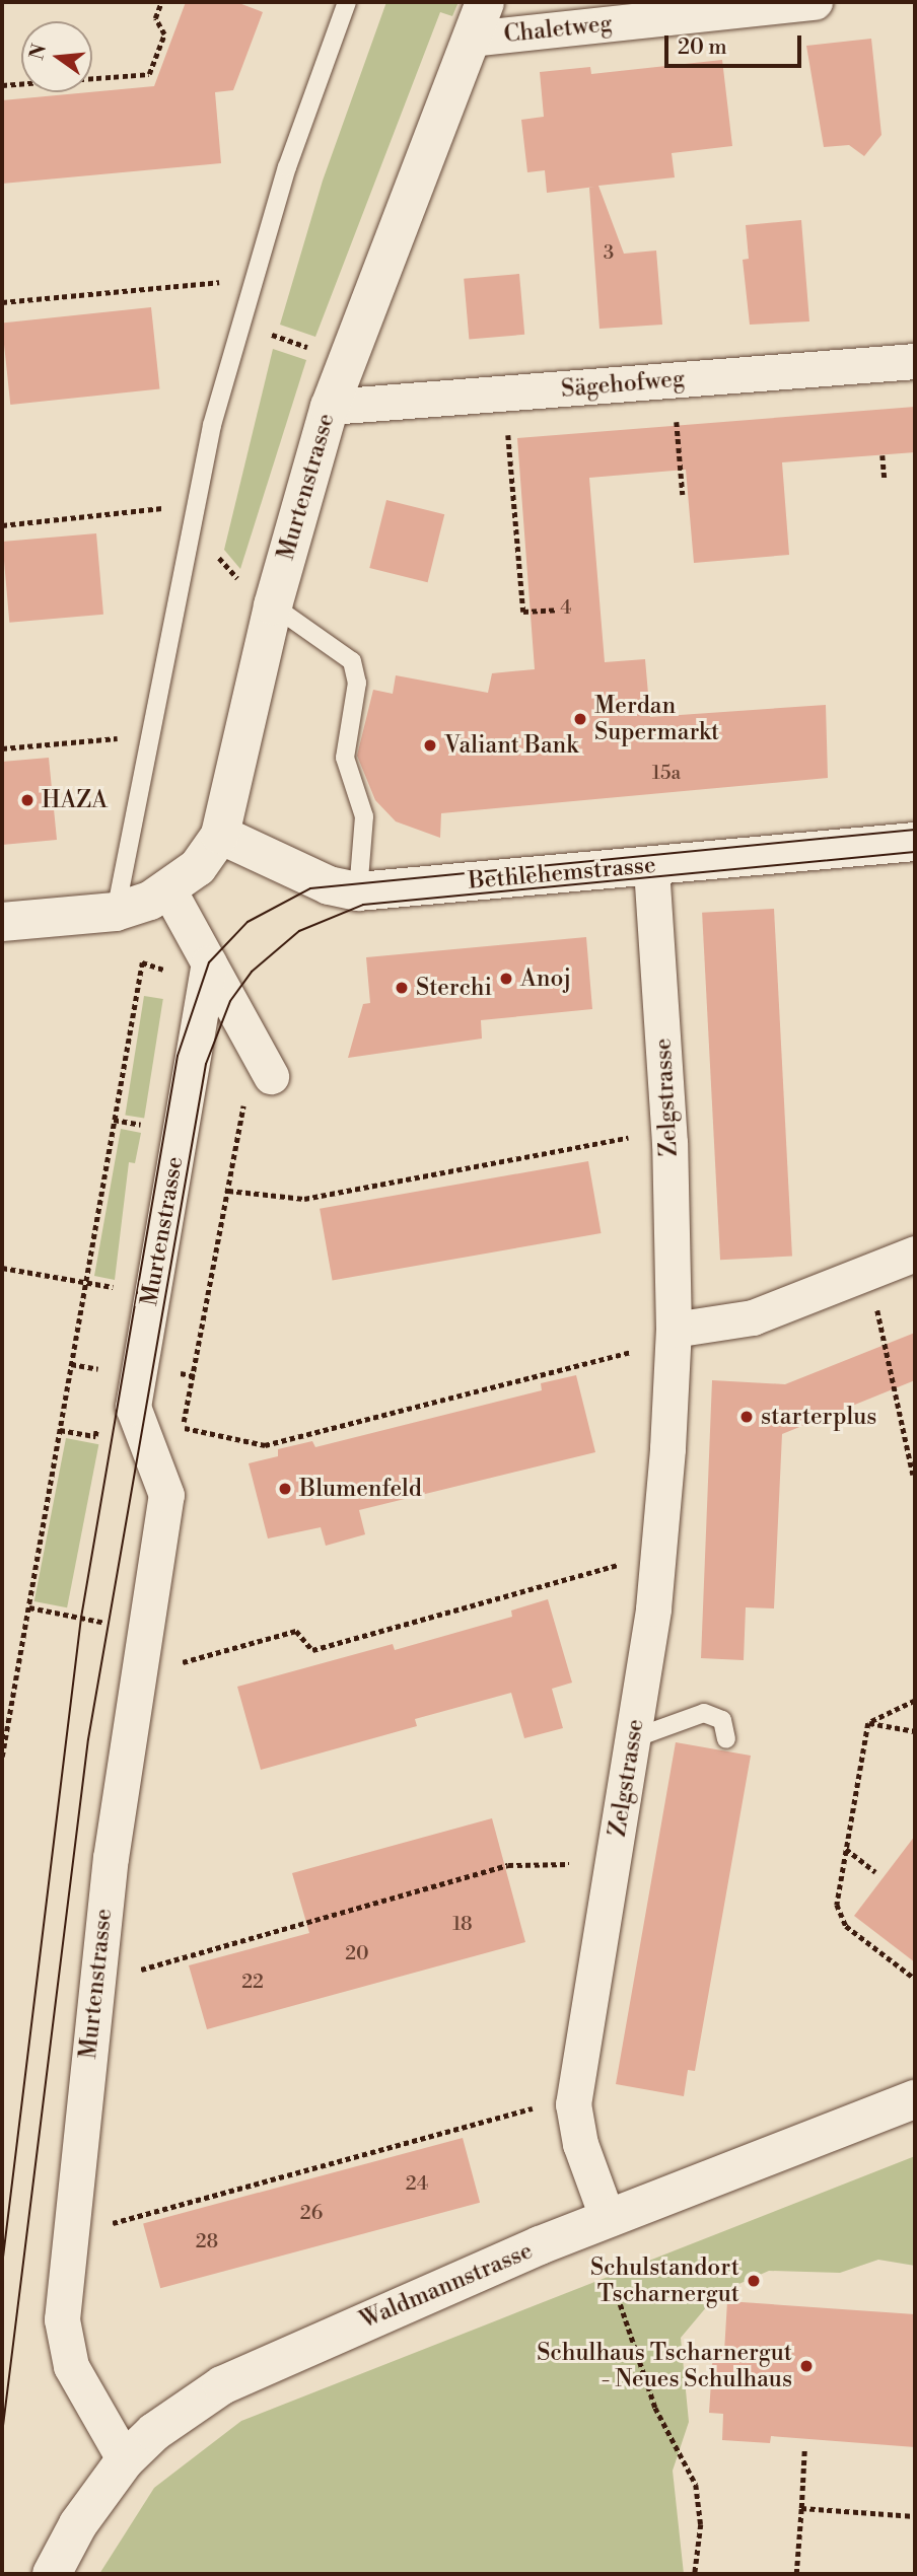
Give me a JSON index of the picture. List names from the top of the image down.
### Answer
{
  "streets": {
    "street": [
      "Chaletweg",
      "Sägehofweg",
      "Murtenstrasse",
      "Bethlehemstrasse",
      "Zelgstrasse",
      "Waldmannstrasse"
    ]
  },
  "crossings": [
    ["Chaletweg", "Murtenstrasse"],
    ["Sägehofweg", "Murtenstrasse"],
    ["Murtenstrasse", "Bethlehemstrasse"],
    ["Murtenstrasse", "Waldmannstrasse"],
    ["Bethlehemstrasse", "Zelgstrasse"],
    ["Zelgstrasse", "Waldmannstrasse"]
  ],
  "places": [
    "Merdan Supermarkt",
    "Valiant Bank",
    "HAZA",
    "Anoj",
    "Sterchi",
    "starterplus",
    "Blumenfeld",
    "Schulstandort Tscharnergut",
    "Schulhaus Tscharnergut - Neues Schulhaus"
  ],
  "house_numbers": [
    "3",
    "4",
    "15a",
    "18",
    "20",
    "22",
    "24",
    "26",
    "28"
  ],
  "scale_bar": "20 m",
  "north": "left"
}
